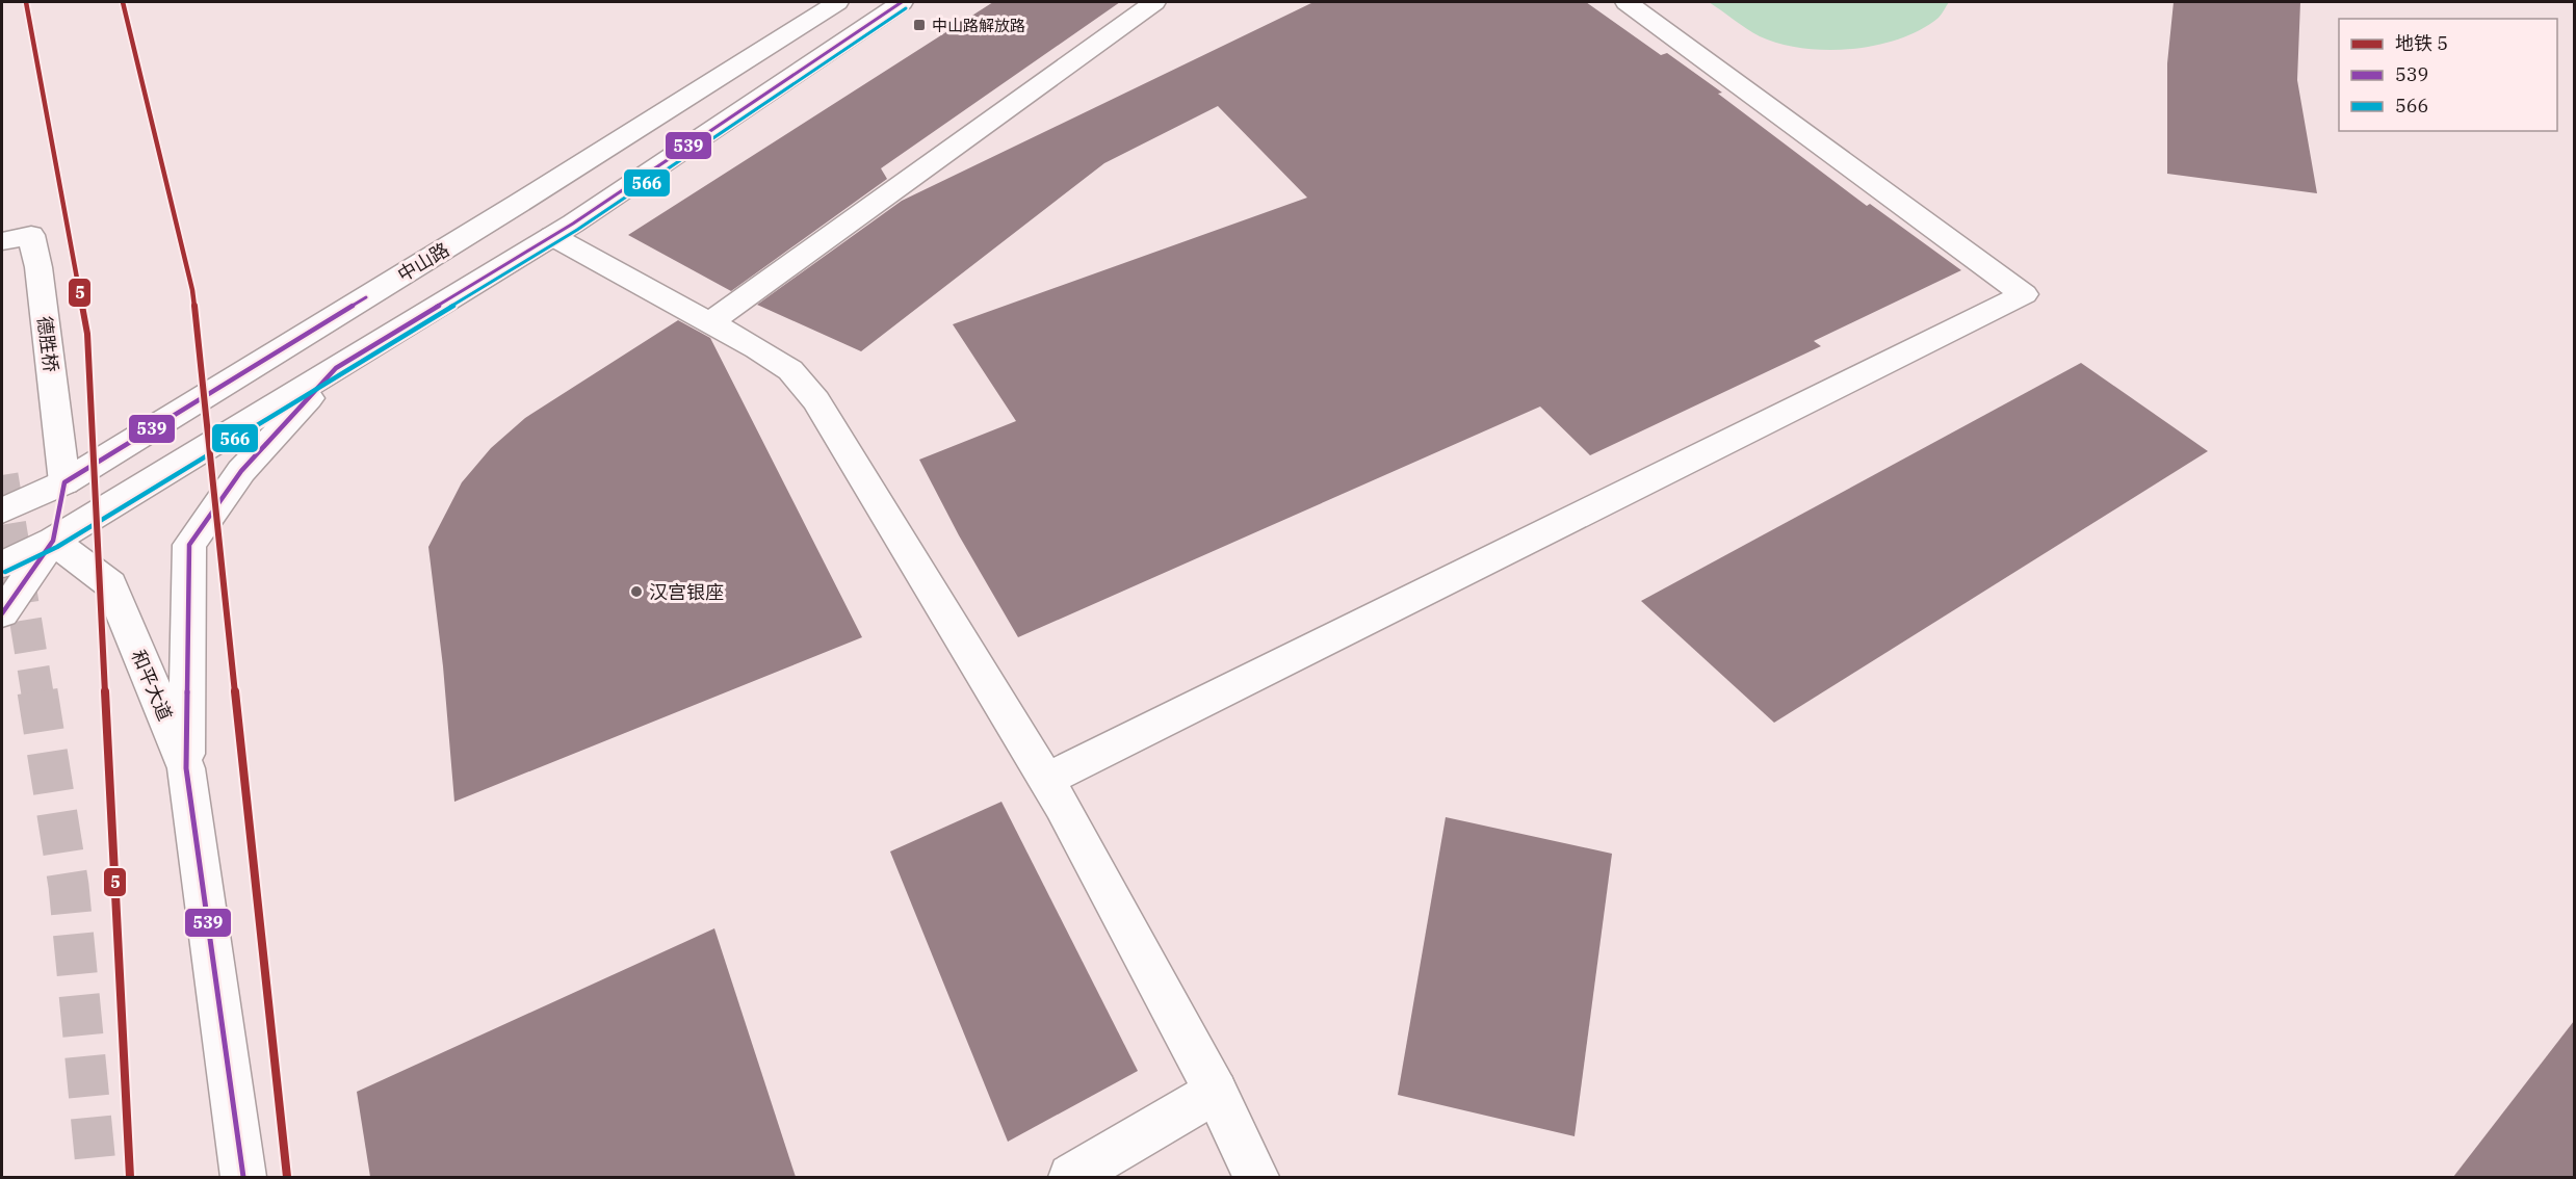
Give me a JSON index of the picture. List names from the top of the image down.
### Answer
{
  "streets": {
    "street": ["中山路", "德胜桥", "和平大道"]
  },
  "crossings": [
    ["中山路", "德胜桥"]
  ],
  "places": {
    "transit": ["中山路解放路"],
    "other": ["汉宫银座"]
  },
  "lines": ["metro line 5", "transit line 539", "transit line 566"],
  "legend": ["地铁 5", "539", "566"]
}
